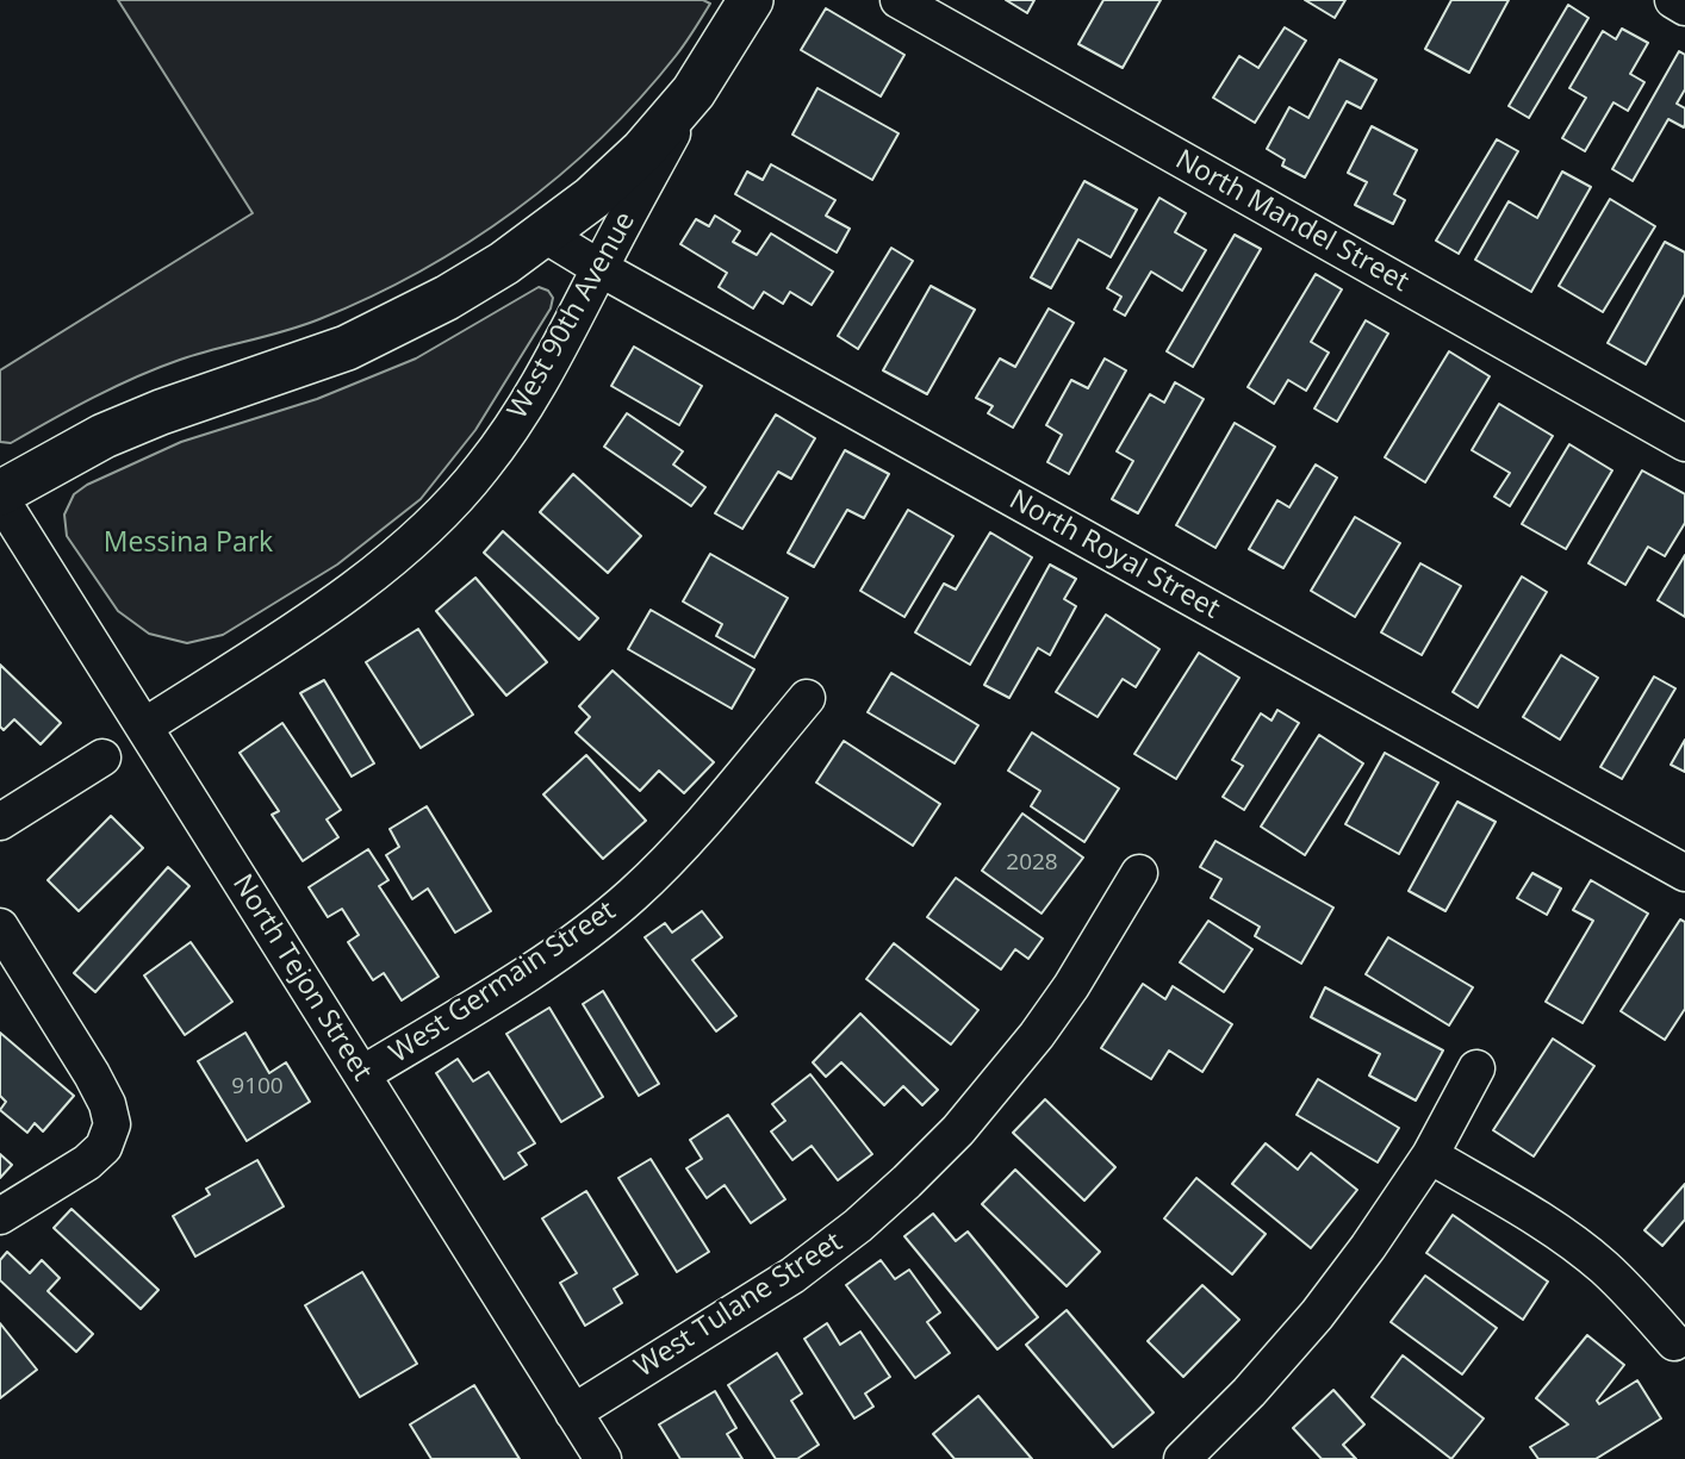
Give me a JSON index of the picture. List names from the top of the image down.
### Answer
{
  "streets": {
    "street": [
      "North Mandel Street",
      "West 90th Avenue",
      "North Royal Street",
      "North Tejon Street",
      "West Germain Street",
      "West Tulane Street"
    ]
  },
  "crossings": [
    ["West 90th Avenue", "North Royal Street"],
    ["West 90th Avenue", "North Tejon Street"],
    ["North Tejon Street", "West Germain Street"],
    ["North Tejon Street", "West Tulane Street"]
  ],
  "parks": ["Messina Park"],
  "house_numbers": ["2028", "9100"]
}
